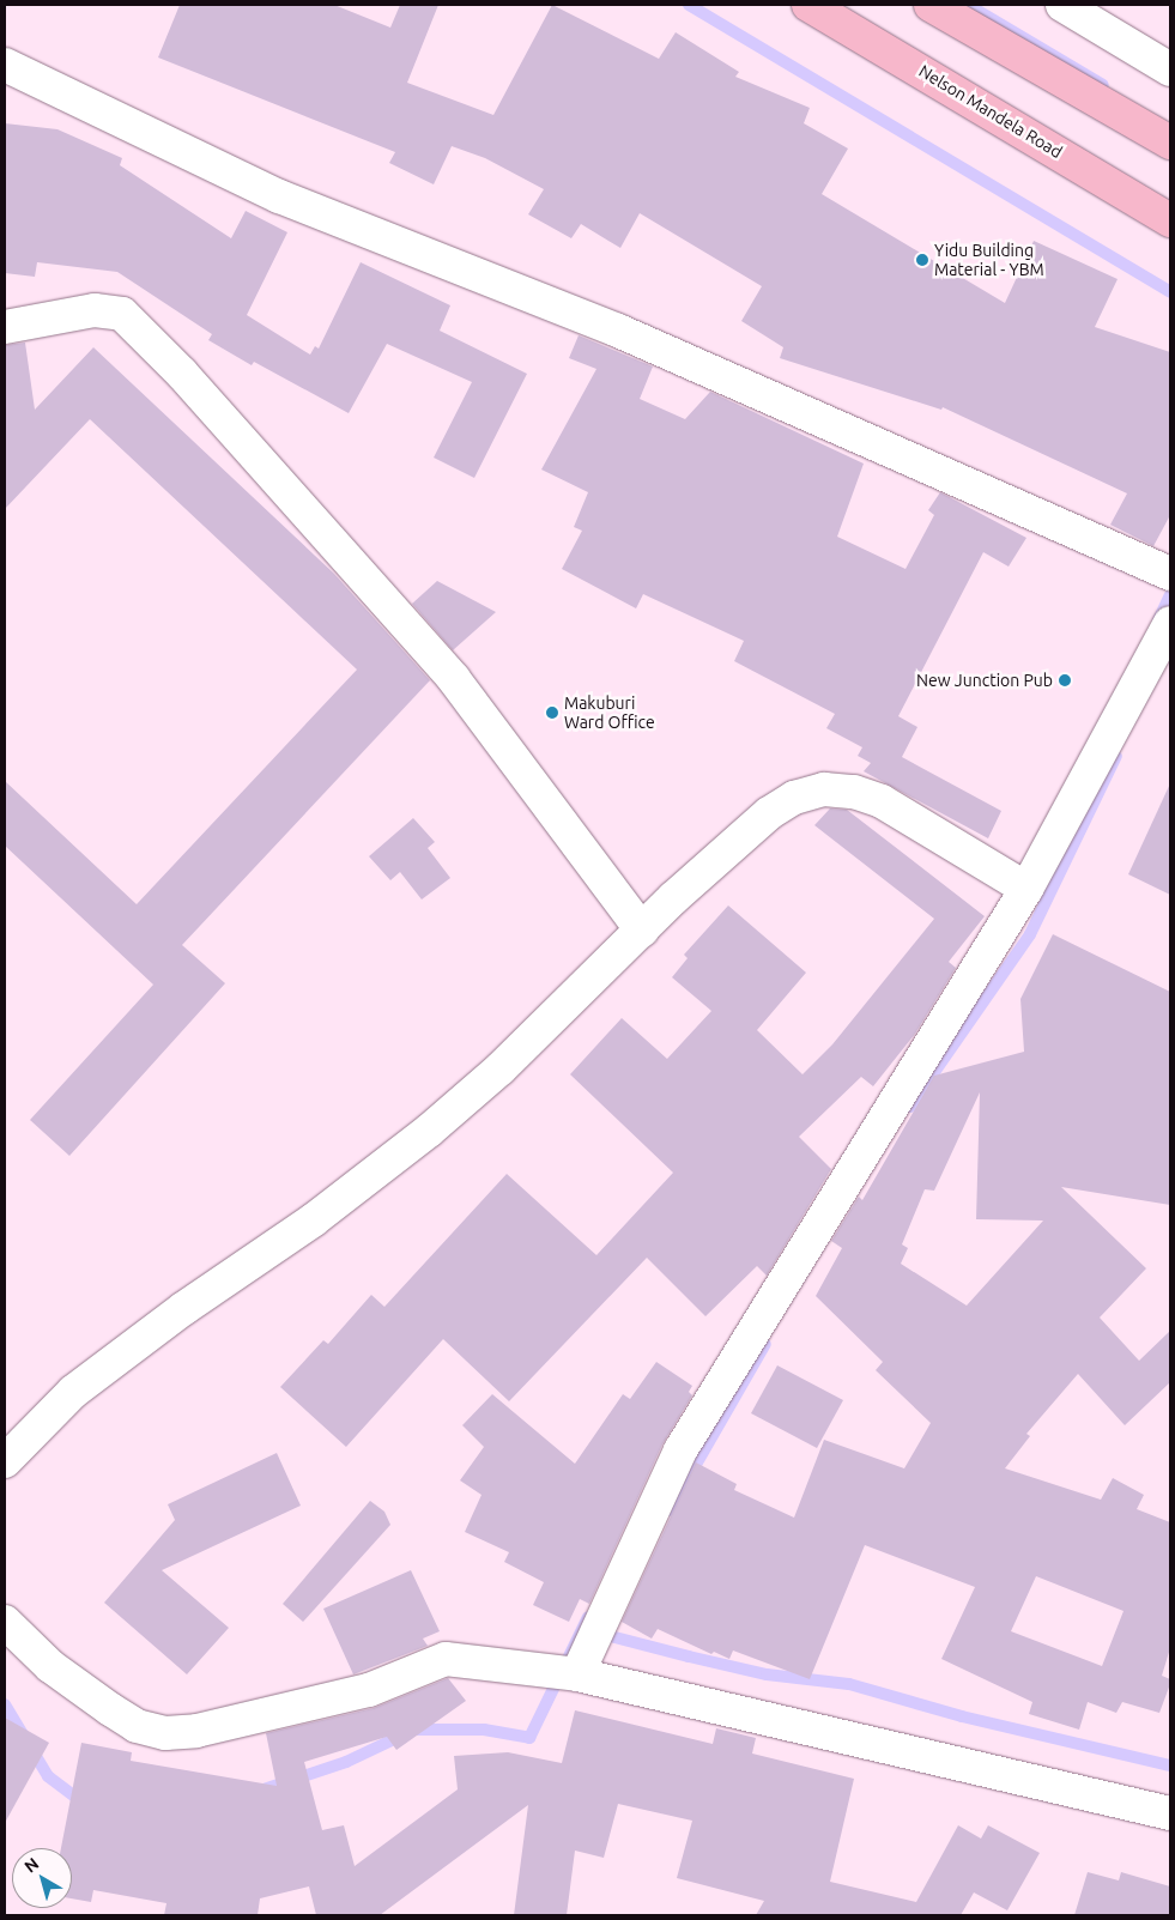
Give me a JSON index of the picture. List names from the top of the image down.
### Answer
{
  "streets": {
    "main road": ["Nelson Mandela Road"]
  },
  "places": ["Yidu Building Material - YBM", "New Junction Pub", "Makuburi Ward Office"],
  "north": "top left"
}
